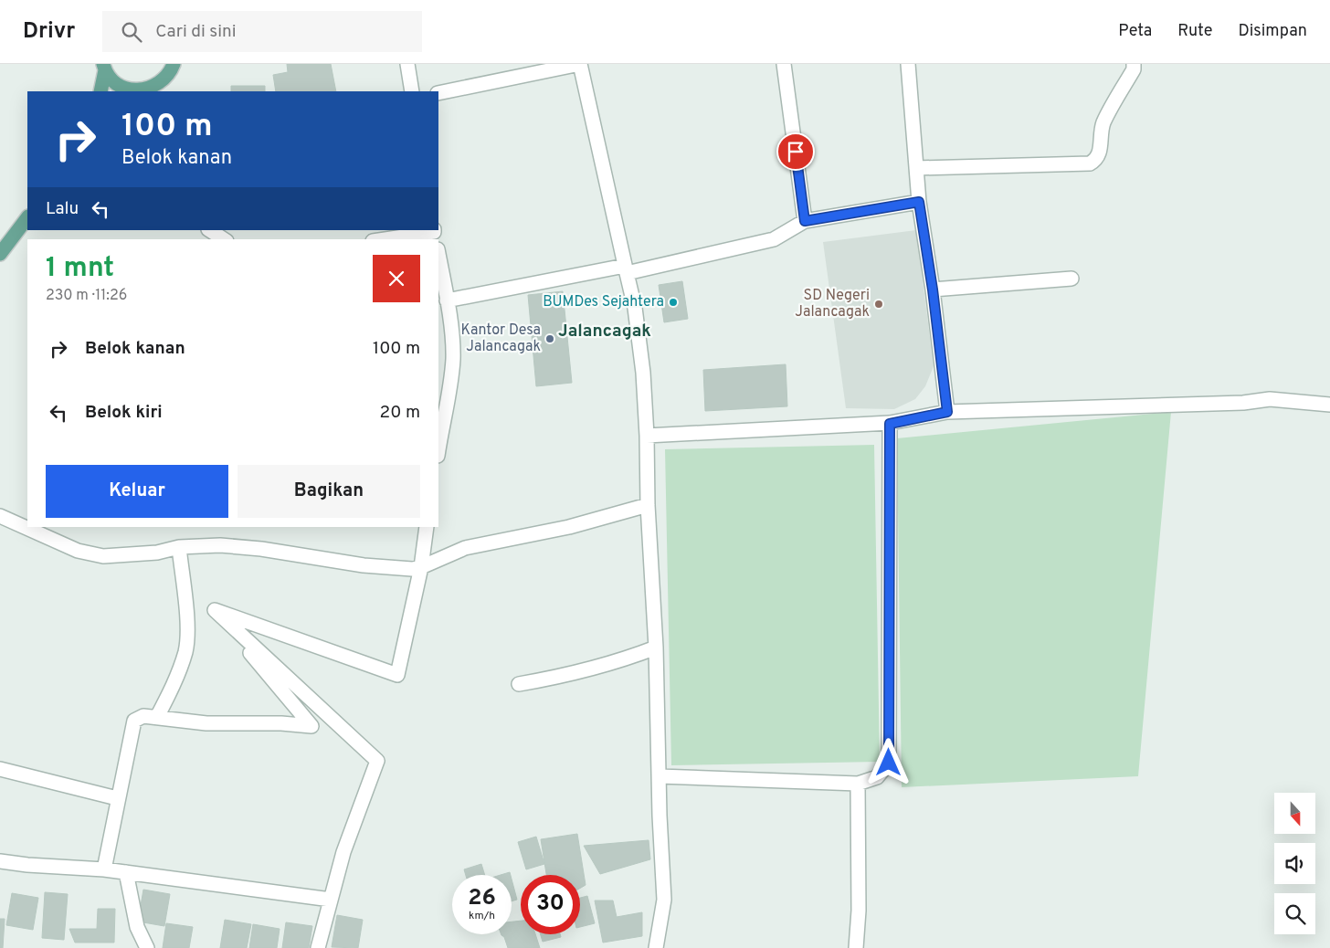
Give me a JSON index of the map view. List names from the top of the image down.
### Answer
{
  "districts": ["Jalancagak"],
  "places": ["BUMDes Sejahtera", "SD Negeri Jalancagak", "Kantor Desa Jalancagak"],
  "north": "bottom",
  "page": {
    "header": "Drivr",
    "search": "Cari di sini",
    "nav": ["Peta", "Rute", "Disimpan"],
    "turn": ["100 m", "Belok kanan"],
    "then": "Lalu",
    "heading": ["1 mnt", "230 m · 11:26"],
    "list": [
      {
        "name": "Belok kanan",
        "value": "100 m"
      },
      {
        "name": "Belok kiri",
        "value": "20 m"
      }
    ],
    "buttons": ["Keluar", "Bagikan"],
    "speed": "26 km/h",
    "limit": "30"
  }
}
